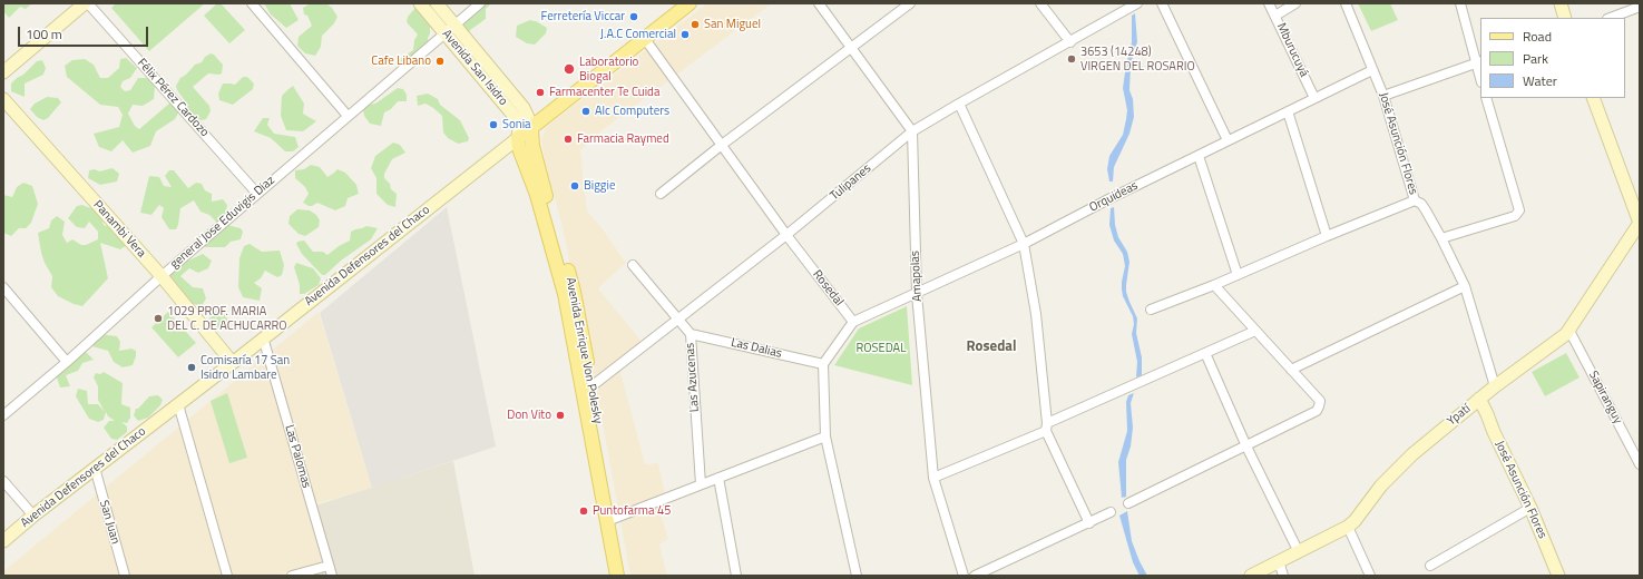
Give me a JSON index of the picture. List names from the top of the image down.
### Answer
{
  "streets": {
    "main road": ["Avenida Defensores del Chaco", "Avenida Enrique Von Polesky"],
    "street": [
      "Mburucuyá",
      "Avenida San Isidro",
      "Félix Pérez Cardozo",
      "José Asunción Flores",
      "Tulipanes",
      "Orquideas",
      "general Jose Eduvigis Diaz",
      "Panambi Vera",
      "Amapolas",
      "Rosedal",
      "Las Dalias",
      "Las Azucenas",
      "Sapiranguy",
      "Ypatí",
      "Las Palomas",
      "San Juan"
    ]
  },
  "crossings": [
    ["Mburucuyá", "Orquideas"],
    ["Avenida San Isidro", "general Jose Eduvigis Diaz"],
    ["Avenida San Isidro", "Avenida Defensores del Chaco"],
    ["Avenida San Isidro", "Avenida Enrique Von Polesky"],
    ["Félix Pérez Cardozo", "general Jose Eduvigis Diaz"],
    ["José Asunción Flores", "Orquideas"],
    ["José Asunción Flores", "Ypatí"],
    ["Tulipanes", "Amapolas"],
    ["Tulipanes", "Rosedal"],
    ["Tulipanes", "Avenida Enrique Von Polesky"],
    ["Tulipanes", "Las Azucenas"],
    ["Orquideas", "Amapolas"],
    ["Orquideas", "Rosedal"],
    ["general Jose Eduvigis Diaz", "Panambi Vera"],
    ["Panambi Vera", "Avenida Defensores del Chaco"],
    ["Avenida Defensores del Chaco", "Rosedal"],
    ["Avenida Defensores del Chaco", "Avenida Enrique Von Polesky"],
    ["Avenida Defensores del Chaco", "Las Palomas"],
    ["Avenida Defensores del Chaco", "San Juan"],
    ["Las Dalias", "Las Azucenas"],
    ["Sapiranguy", "Ypatí"]
  ],
  "districts": ["Rosedal"],
  "parks": ["ROSEDAL"],
  "places": [
    "Ferretería Viccar",
    "San Miguel",
    "J.A.C Comercial",
    "3653 (14248) VIRGEN DEL ROSARIO",
    "Cafe Libano",
    "Laboratorio Biogal",
    "Farmacenter Te Cuida",
    "Alc Computers",
    "Sonia",
    "Farmacia Raymed",
    "Biggie",
    "1029 PROF. MARIA DEL C. DE ACHUCARRO",
    "Comisaría 17 San Isidro Lambare",
    "Don Vito",
    "Puntofarma 45"
  ],
  "legend": ["Road", "Park", "Water"],
  "scale_bar": "100 m"
}
